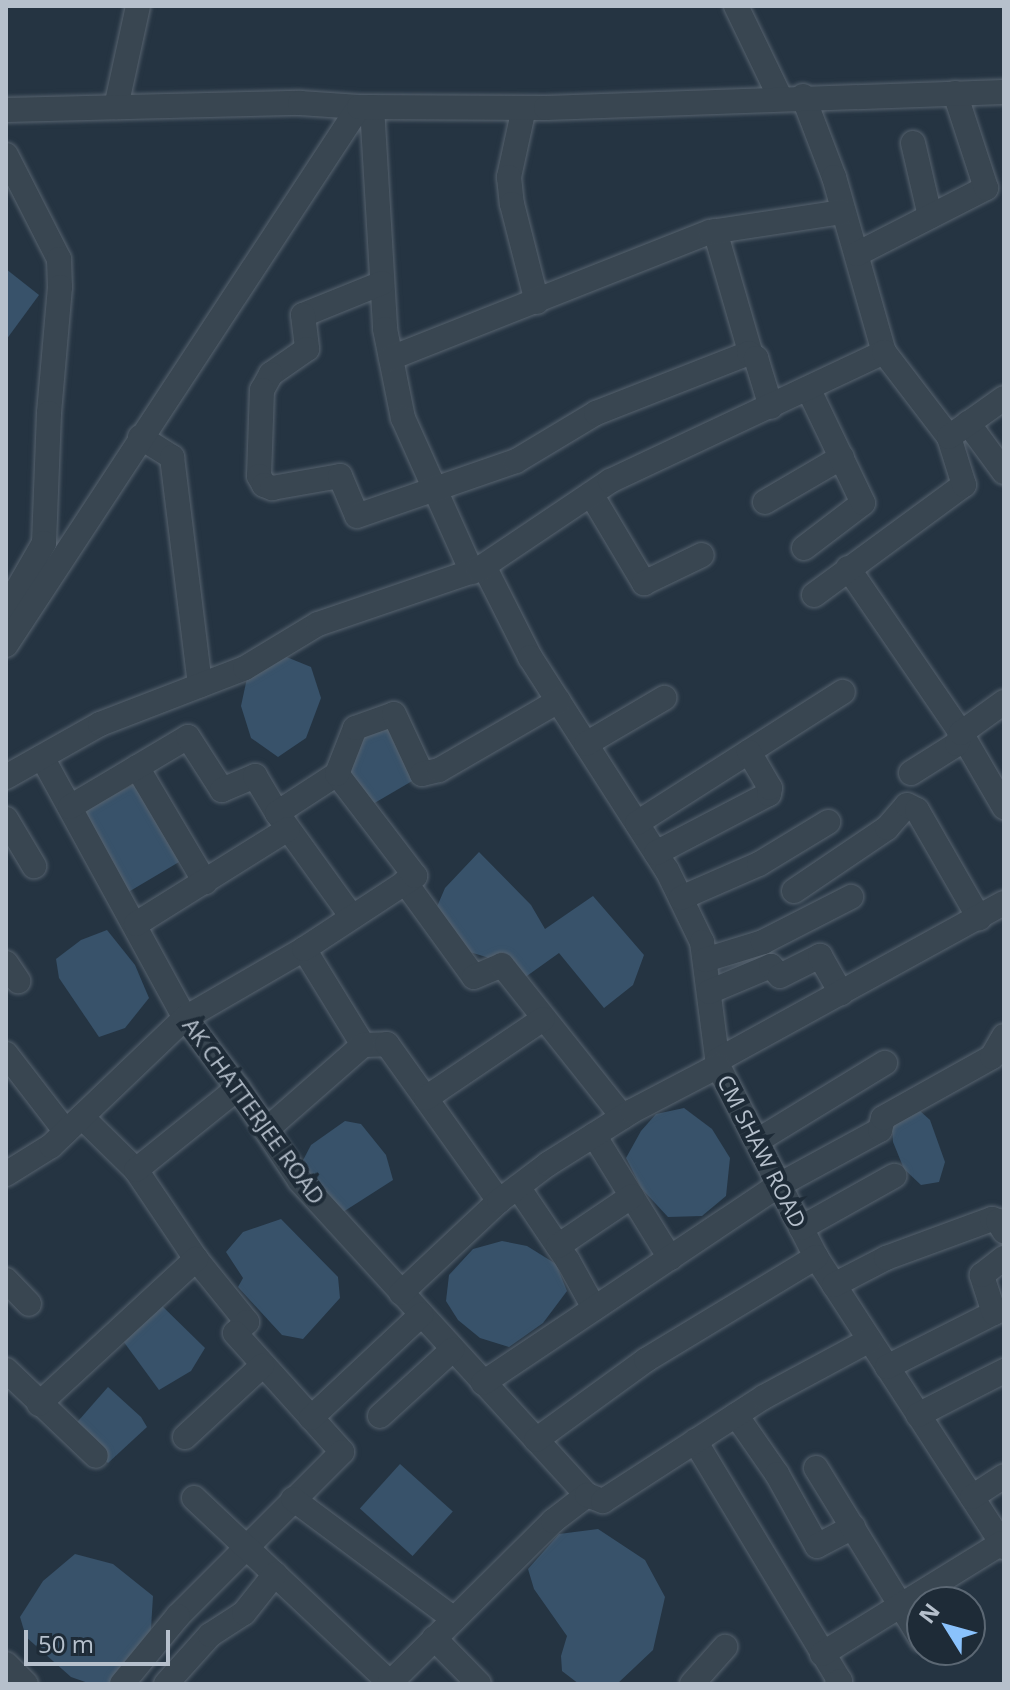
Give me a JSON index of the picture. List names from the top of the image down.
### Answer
{
  "streets": {
    "street": ["AK CHATTERJEE ROAD", "CM SHAW ROAD"]
  },
  "scale_bar": "50 m",
  "north": "top left"
}
